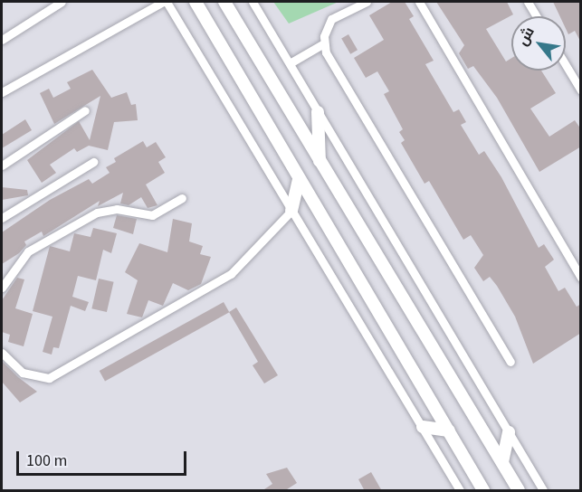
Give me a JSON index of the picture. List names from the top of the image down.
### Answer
{
  "scale_bar": "100 m",
  "north": "top left"
}
